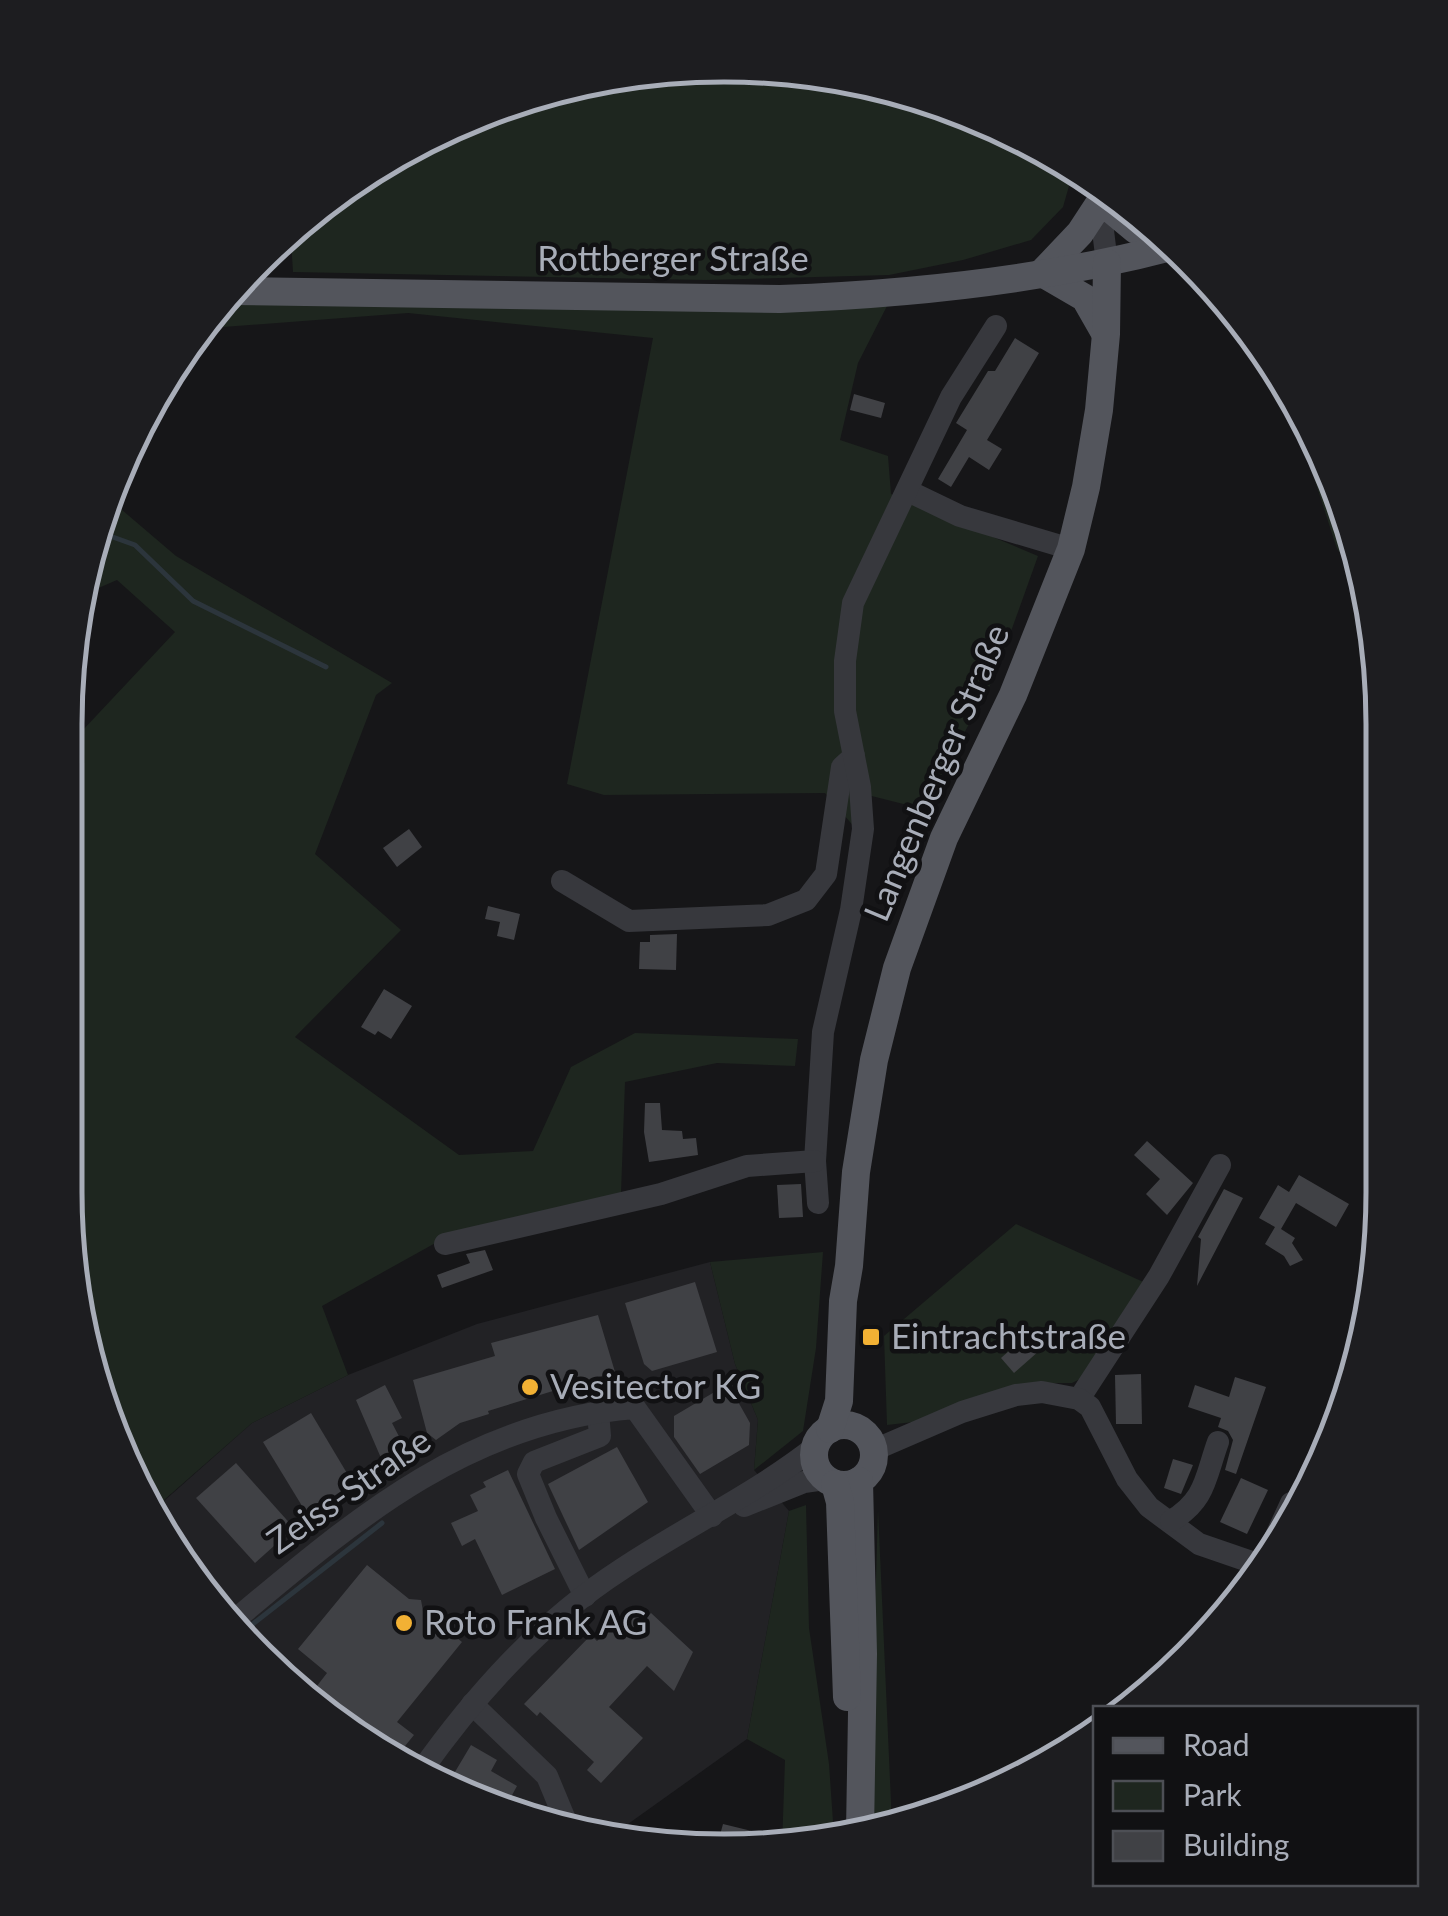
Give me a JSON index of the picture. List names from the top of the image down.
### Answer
{
  "streets": {
    "main road": ["Rottberger Straße", "Langenberger Straße"],
    "street": ["Zeiss-Straße"]
  },
  "crossings": [
    ["Rottberger Straße", "Langenberger Straße"]
  ],
  "places": {
    "transit": ["Eintrachtstraße"],
    "other": ["Vesitector KG", "Roto Frank AG"]
  },
  "legend": ["Road", "Park", "Building"]
}
